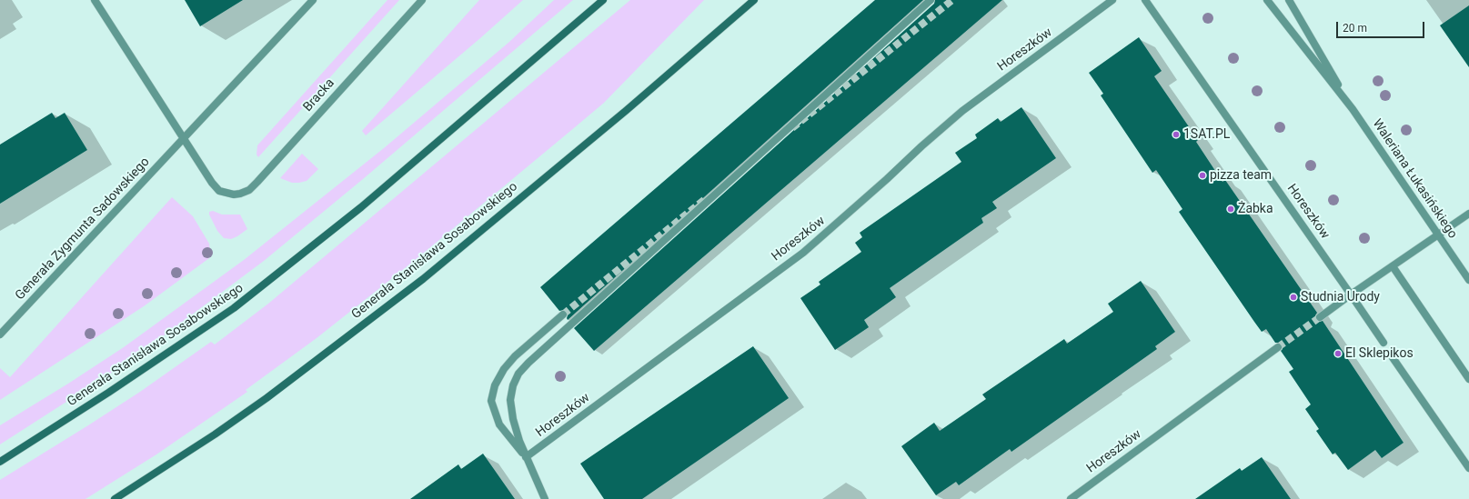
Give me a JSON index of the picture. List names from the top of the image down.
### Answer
{
  "streets": {
    "main road": ["Generała Stanisława Sosabowskiego"],
    "street": [
      "Horeszków",
      "Bracka",
      "Waleriana Łukasińskiego",
      "Generała Zygmunta Sadowskiego"
    ]
  },
  "crossings": [
    ["Bracka", "Generała Zygmunta Sadowskiego"]
  ],
  "places": [
    "1SAT.PL",
    "pizza team",
    "Żabka",
    "Studnia Urody",
    "El Sklepikos"
  ],
  "scale_bar": "20 m"
}
